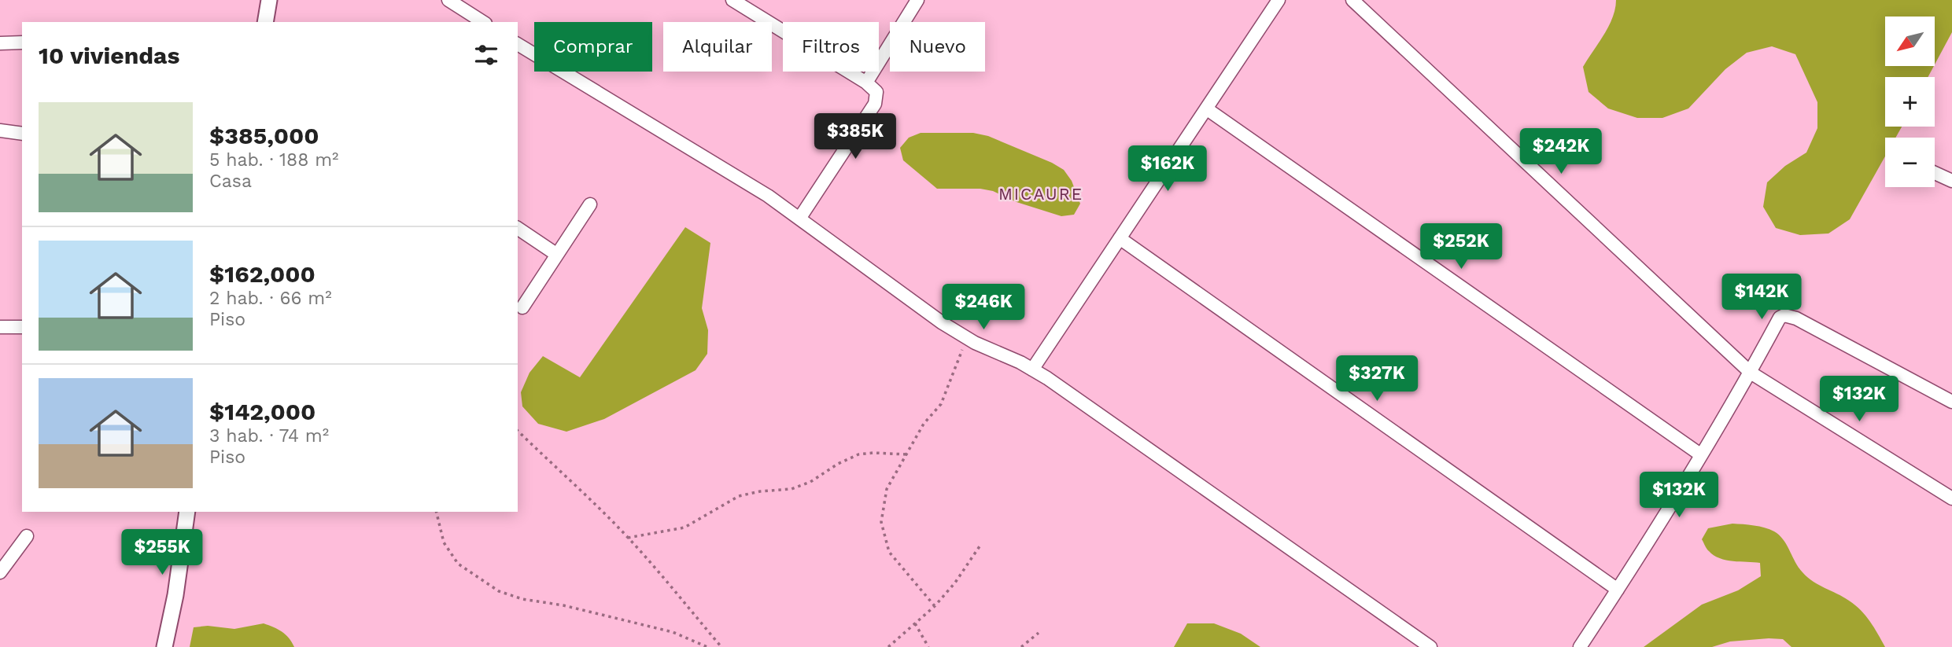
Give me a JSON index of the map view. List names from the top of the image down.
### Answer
{
  "districts": ["MICAURE"],
  "north": "bottom left",
  "page": {
    "map_buttons": ["+", "−"],
    "chip": [
      "Comprar",
      "Alquilar",
      "Filtros",
      "Nuevo"
    ],
    "heading": "10 viviendas",
    "list": [
      {
        "name": "$385,000",
        "note": "5 hab. · 188 m² · Casa"
      },
      {
        "name": "$162,000",
        "note": "2 hab. · 66 m² · Piso"
      },
      {
        "name": "$142,000",
        "note": "3 hab. · 74 m² · Piso"
      }
    ],
    "price": [
      "$385K",
      "$242K",
      "$162K",
      "$252K",
      "$142K",
      "$246K",
      "$327K",
      "$132K",
      "$132K",
      "$255K"
    ]
  }
}
